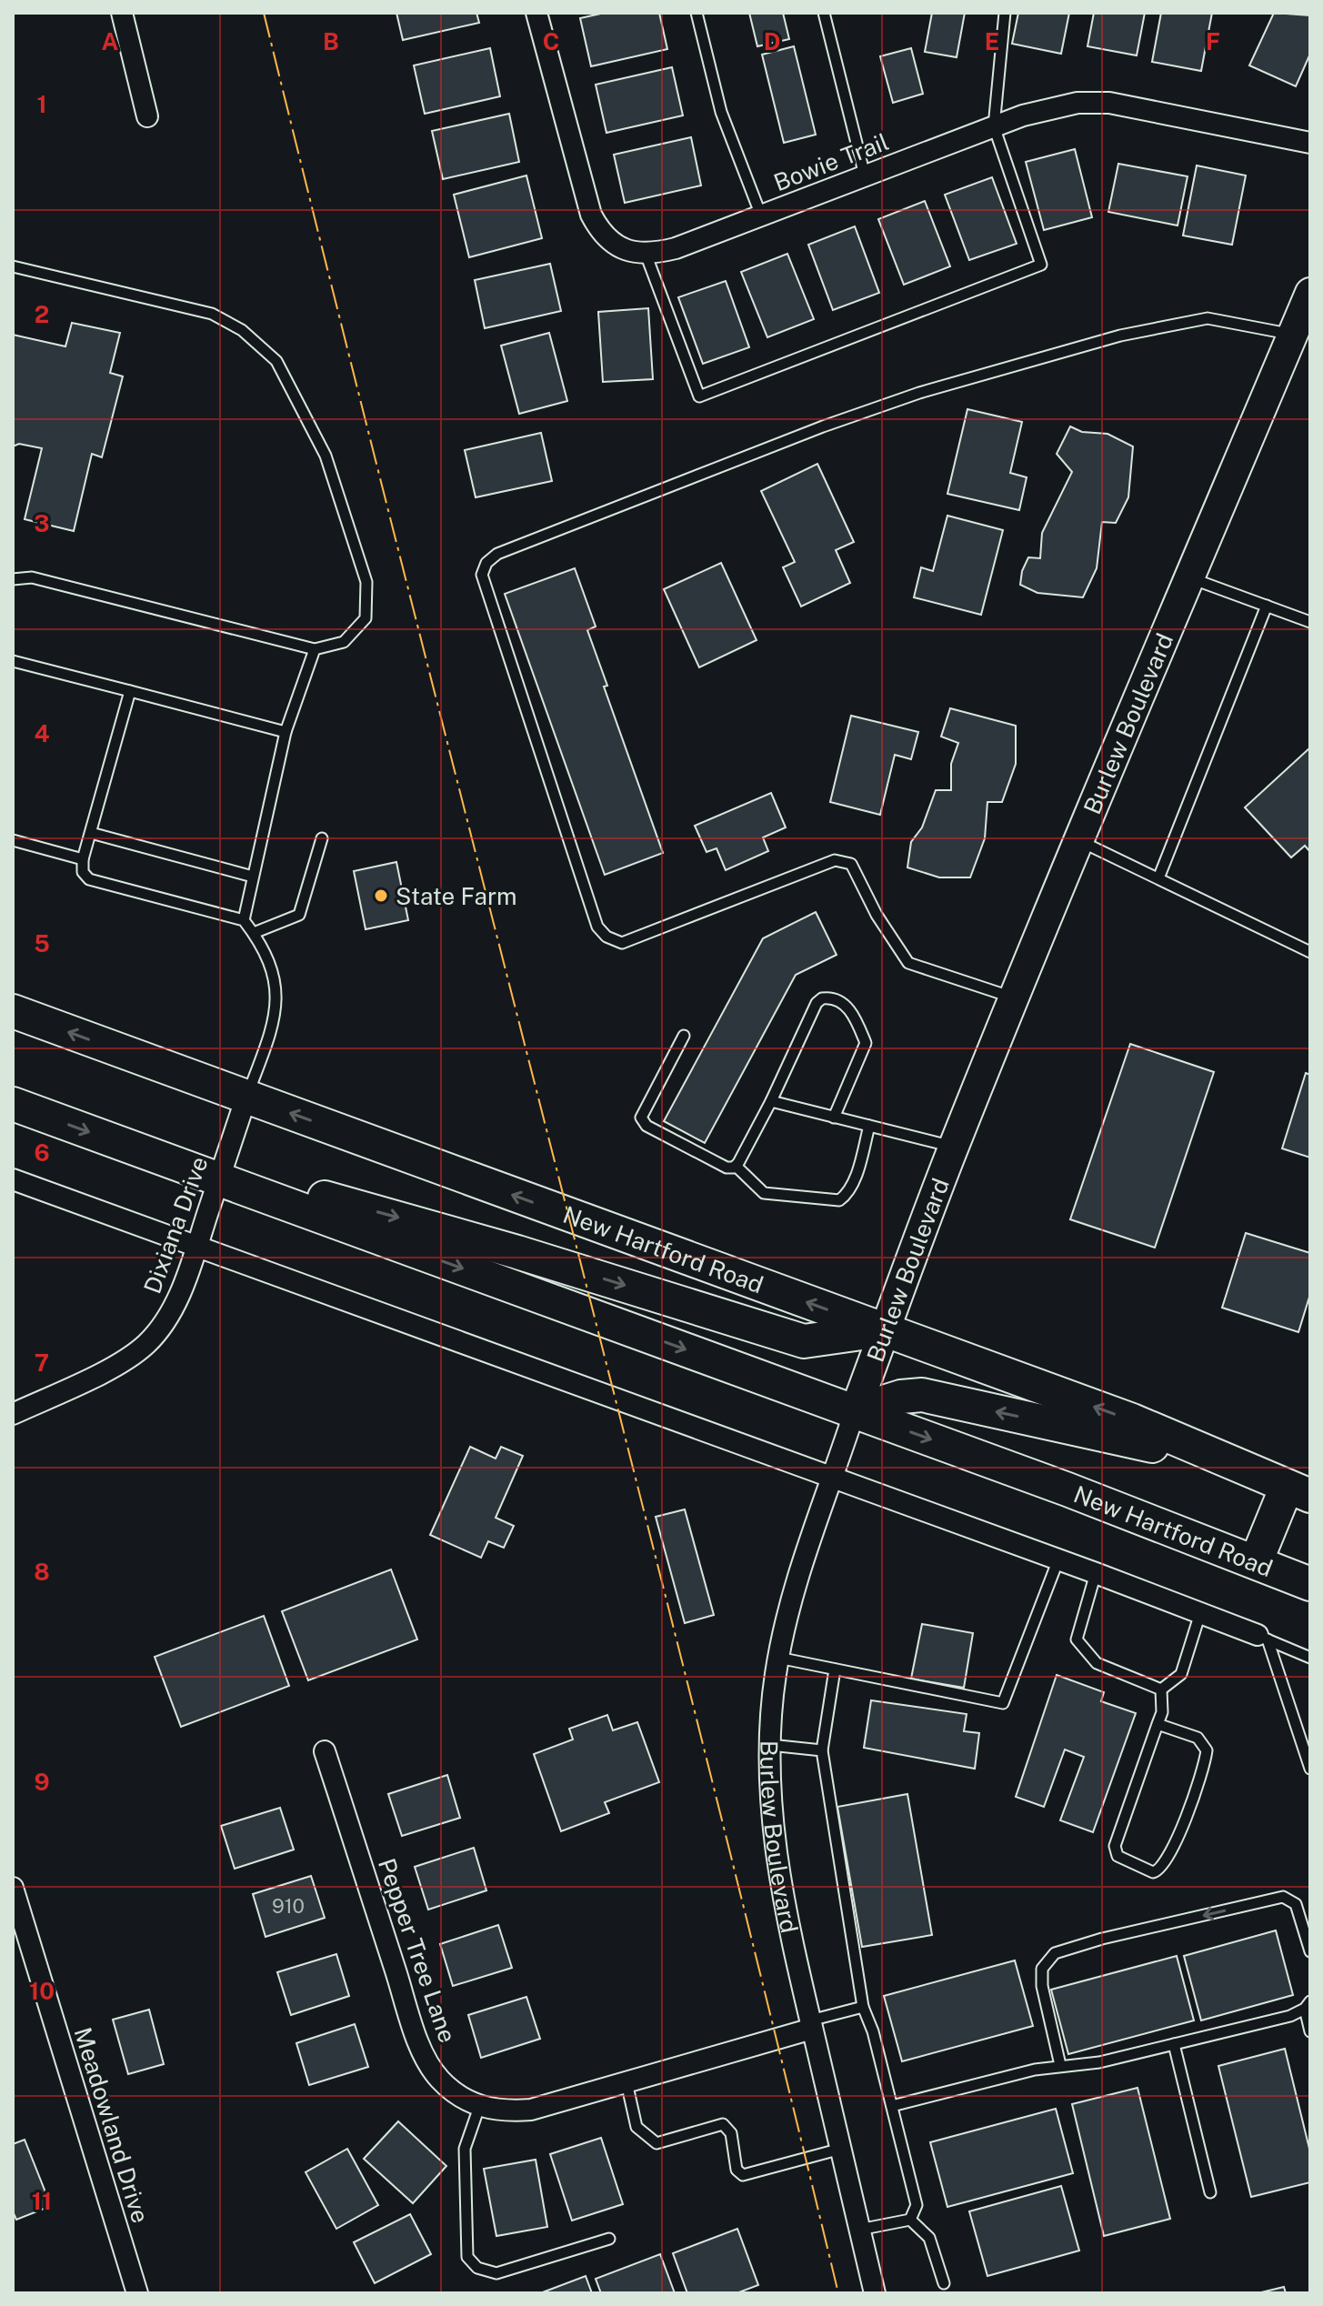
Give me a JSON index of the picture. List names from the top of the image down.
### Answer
{
  "streets": {
    "main road": ["New Hartford Road"],
    "street": [
      "Bowie Trail",
      "Burlew Boulevard",
      "Dixiana Drive",
      "Pepper Tree Lane",
      "Meadowland Drive"
    ]
  },
  "crossings": [
    ["Burlew Boulevard", "New Hartford Road"],
    ["Burlew Boulevard", "Pepper Tree Lane"],
    ["Dixiana Drive", "New Hartford Road"]
  ],
  "places": ["State Farm"],
  "house_numbers": ["910"],
  "grid": {
    "columns": [
      "A",
      "B",
      "C",
      "D",
      "E",
      "F"
    ],
    "rows": [
      "1",
      "2",
      "3",
      "4",
      "5",
      "6",
      "7",
      "8",
      "9",
      "10",
      "11"
    ]
  }
}
